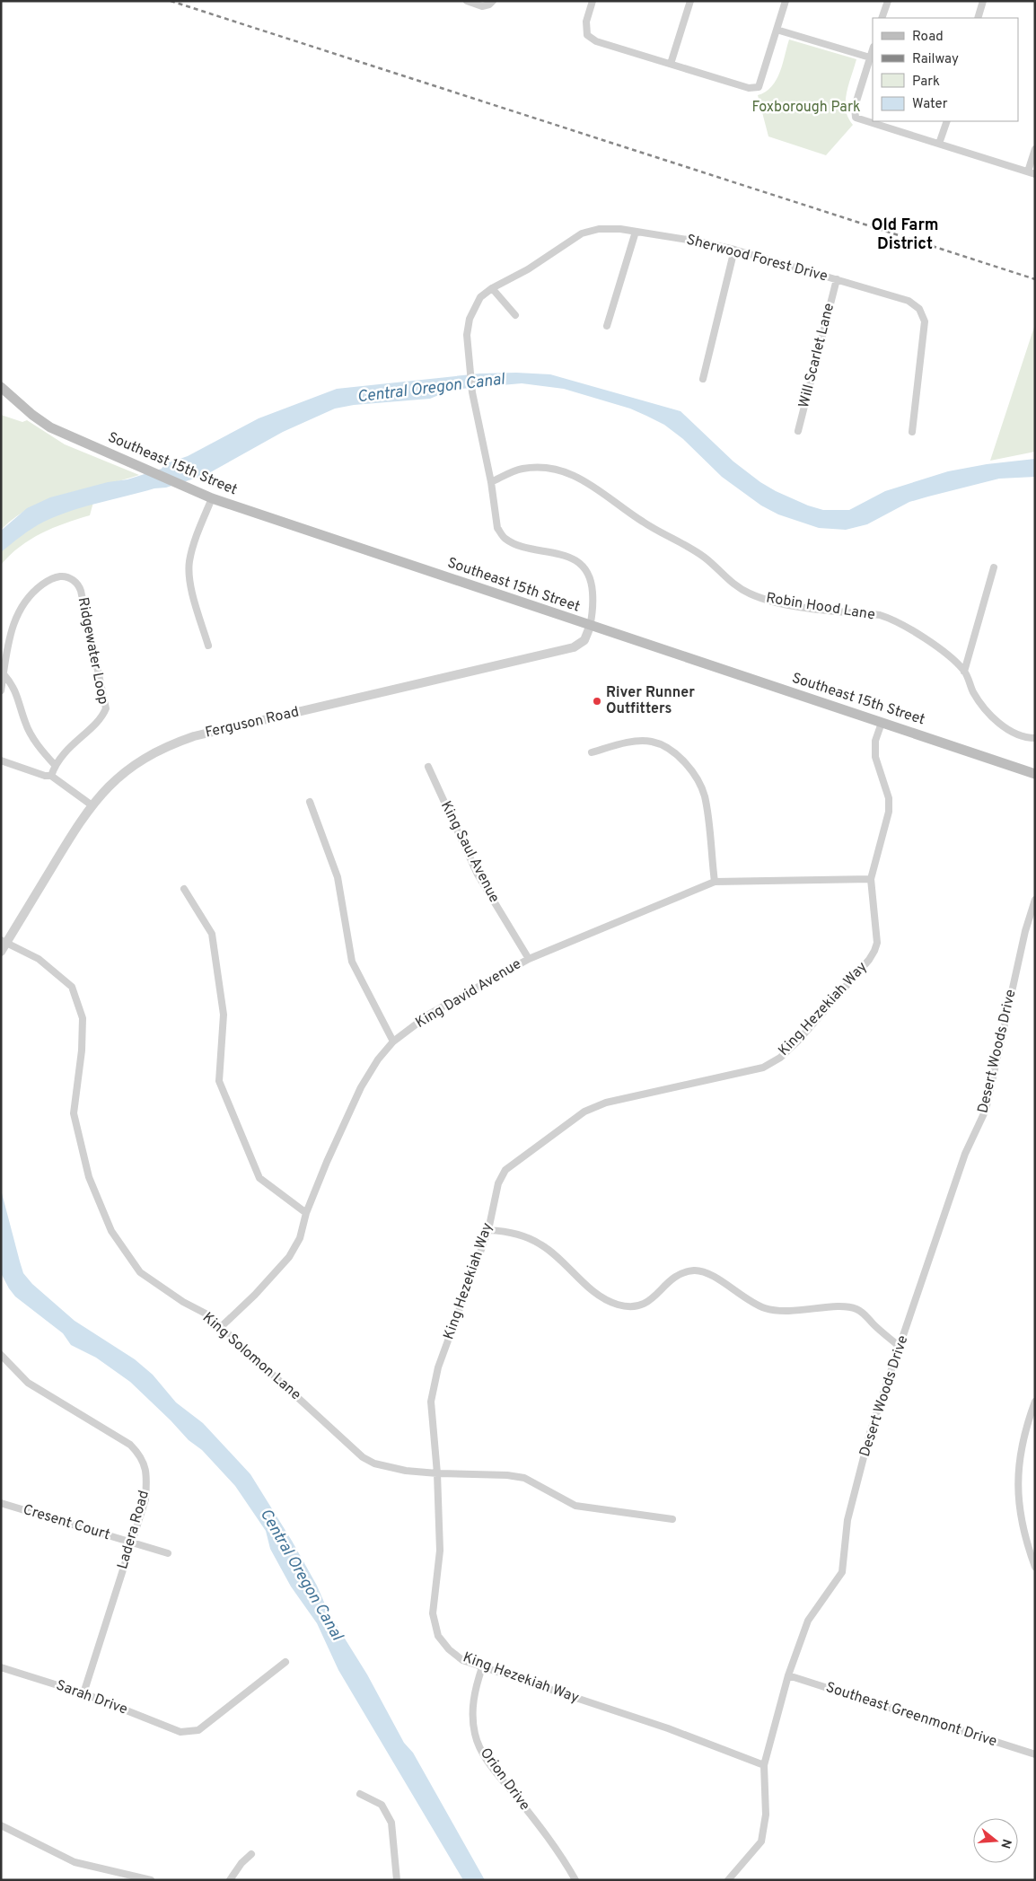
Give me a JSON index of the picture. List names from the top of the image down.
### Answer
{
  "streets": {
    "main road": ["Southeast 15th Street"],
    "street": [
      "Sherwood Forest Drive",
      "Will Scarlet Lane",
      "Robin Hood Lane",
      "Ridgewater Loop",
      "Ferguson Road",
      "King Saul Avenue",
      "King David Avenue",
      "King Hezekiah Way",
      "Desert Woods Drive",
      "King Solomon Lane",
      "Cresent Court",
      "Ladera Road",
      "Sarah Drive",
      "Southeast Greenmont Drive",
      "Orion Drive"
    ]
  },
  "crossings": [
    ["Sherwood Forest Drive", "Will Scarlet Lane"],
    ["Sherwood Forest Drive", "Southeast 15th Street"],
    ["Sherwood Forest Drive", "Robin Hood Lane"],
    ["Sherwood Forest Drive", "Ferguson Road"],
    ["Southeast 15th Street", "Ferguson Road"],
    ["Southeast 15th Street", "King Hezekiah Way"],
    ["Ferguson Road", "King Solomon Lane"],
    ["King Saul Avenue", "King David Avenue"],
    ["King David Avenue", "King Hezekiah Way"],
    ["King David Avenue", "King Solomon Lane"],
    ["King Hezekiah Way", "Desert Woods Drive"],
    ["King Hezekiah Way", "King Solomon Lane"],
    ["King Hezekiah Way", "Orion Drive"],
    ["Desert Woods Drive", "Southeast Greenmont Drive"],
    ["Cresent Court", "Ladera Road"],
    ["Ladera Road", "Sarah Drive"]
  ],
  "districts": ["Old Farm District"],
  "water": ["Central Oregon Canal"],
  "parks": ["Foxborough Park"],
  "places": ["River Runner Outfitters"],
  "legend": [
    "Road",
    "Railway",
    "Park",
    "Water"
  ],
  "north": "right"
}
